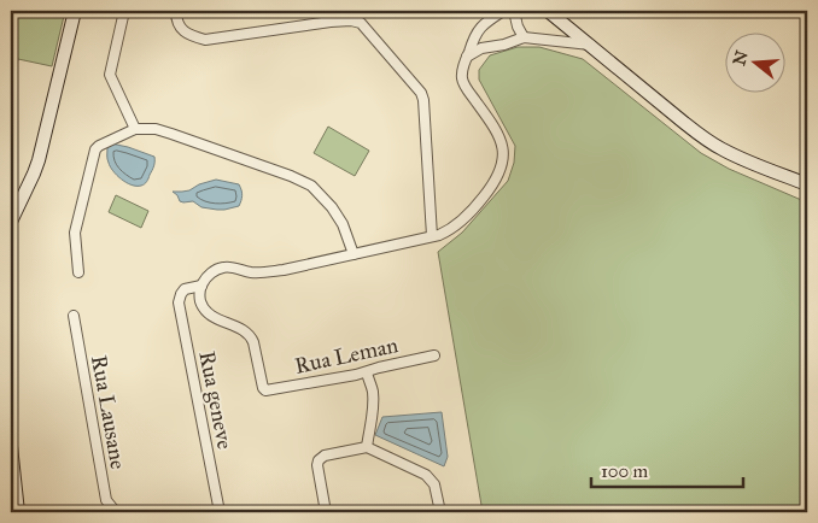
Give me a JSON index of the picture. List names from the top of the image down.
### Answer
{
  "streets": {
    "street": ["Rua Leman", "Rua geneve", "Rua Lausane"]
  },
  "crossings": [
    ["Rua Leman", "Rua geneve"]
  ],
  "scale_bar": "100 m",
  "north": "left"
}
